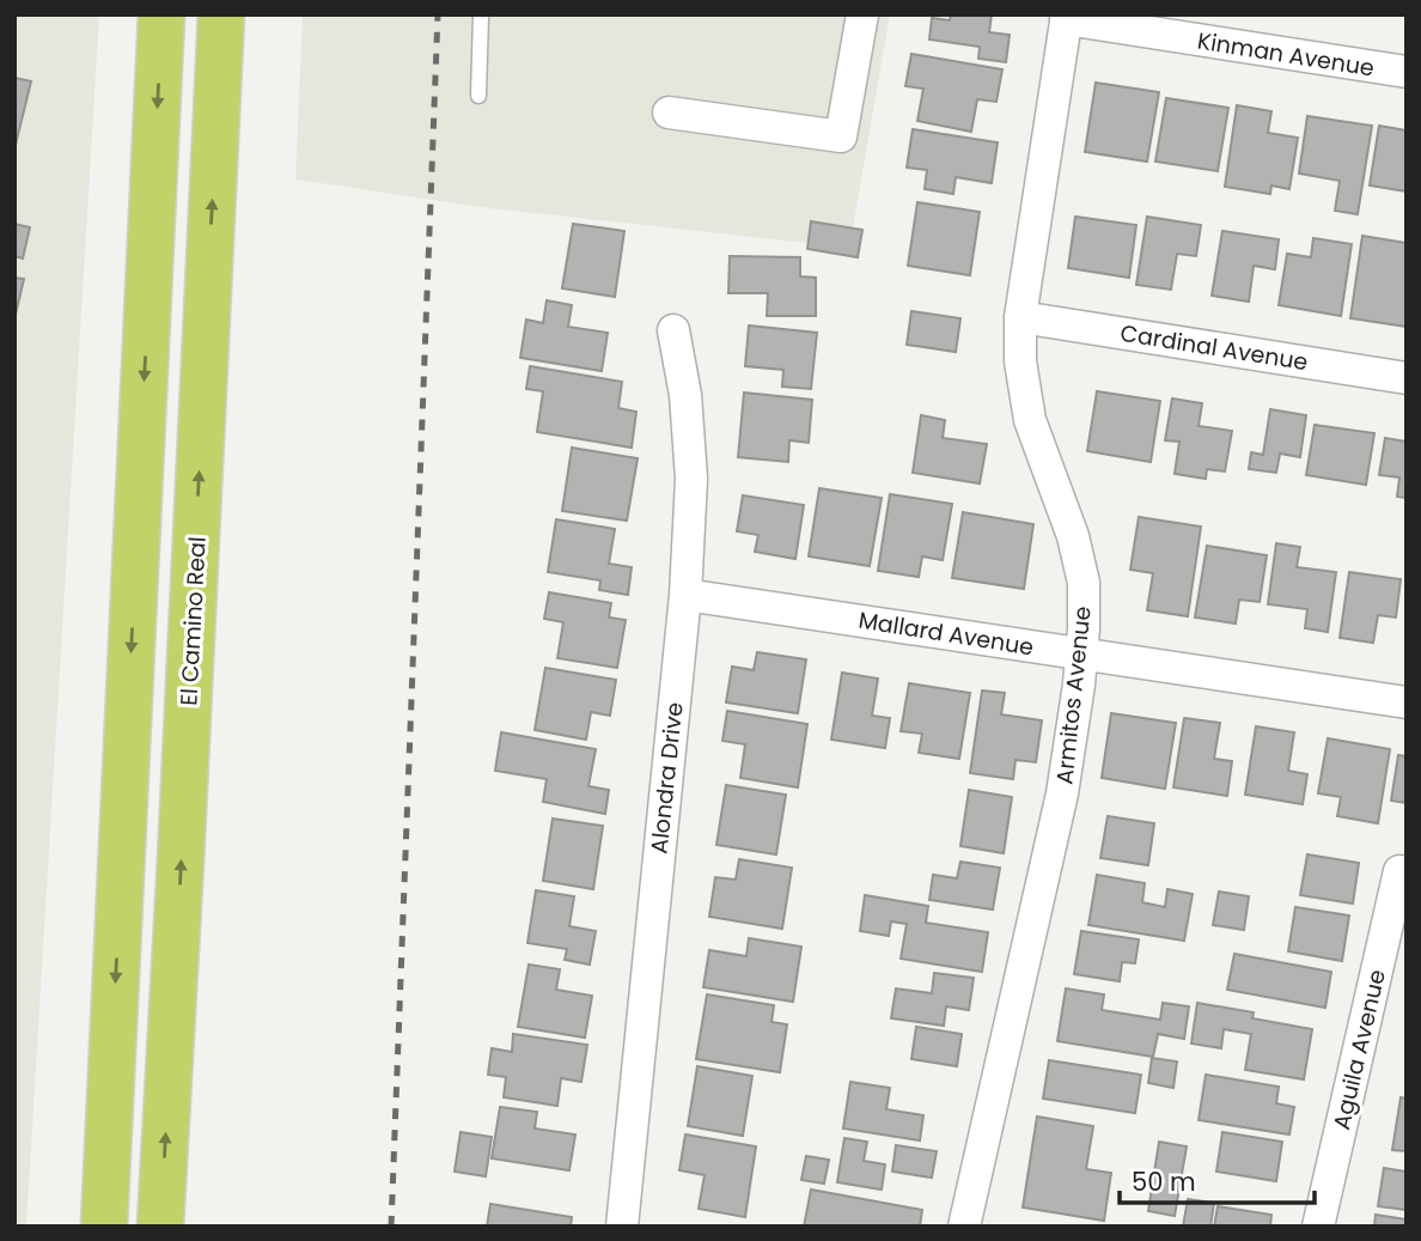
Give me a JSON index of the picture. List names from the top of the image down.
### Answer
{
  "streets": {
    "highway": ["El Camino Real"],
    "street": [
      "Kinman Avenue",
      "Cardinal Avenue",
      "Mallard Avenue",
      "Armitos Avenue",
      "Alondra Drive",
      "Aguila Avenue"
    ]
  },
  "crossings": [
    ["Kinman Avenue", "Armitos Avenue"],
    ["Cardinal Avenue", "Armitos Avenue"],
    ["Mallard Avenue", "Armitos Avenue"],
    ["Mallard Avenue", "Alondra Drive"]
  ],
  "scale_bar": "50 m"
}
